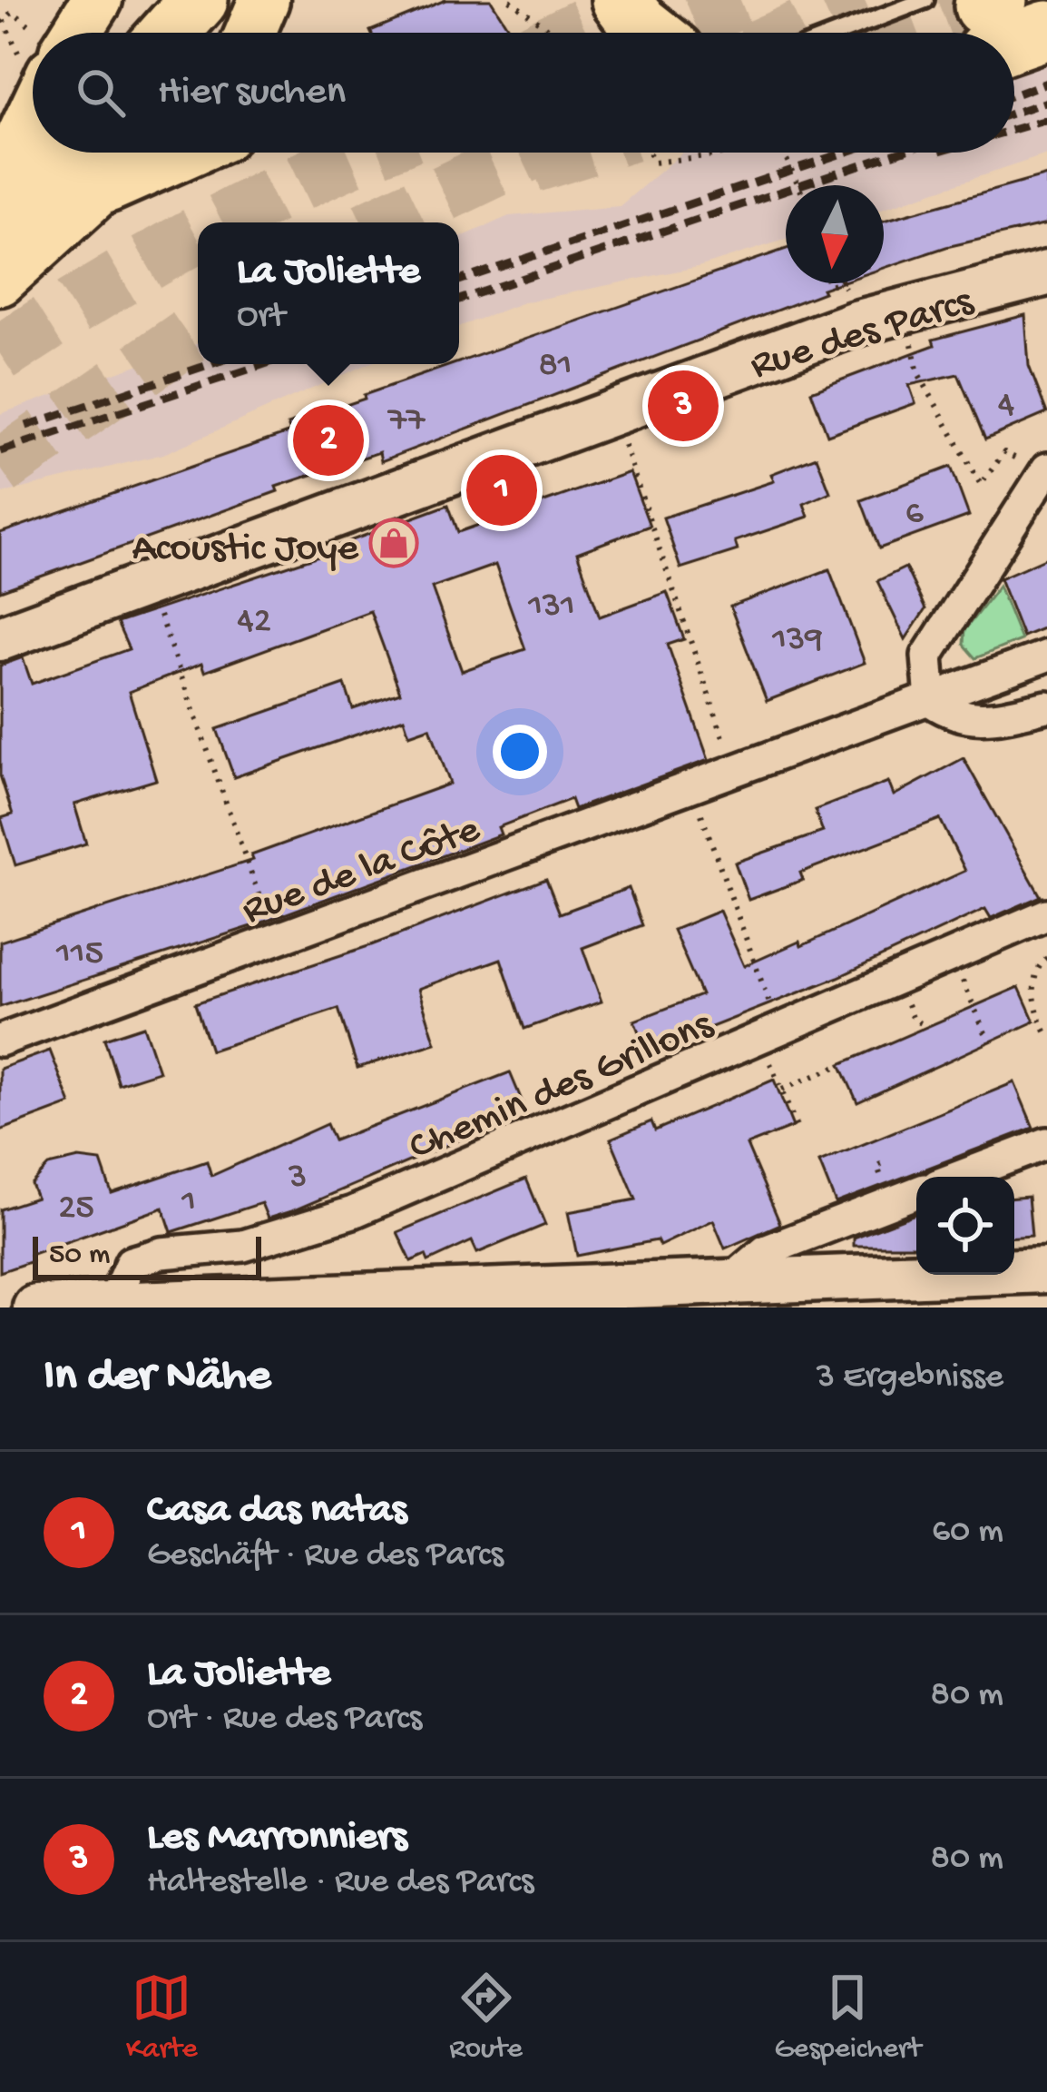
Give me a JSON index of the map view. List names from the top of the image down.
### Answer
{
  "streets": {
    "main road": ["Rue des Parcs"],
    "street": ["Rue de la Côte", "Chemin des Grillons"]
  },
  "places": {
    "shop": ["Acoustic Joye"]
  },
  "house_numbers": [
    "81",
    "4",
    "77",
    "6",
    "131",
    "42",
    "139",
    "115",
    "3",
    "1",
    "25"
  ],
  "scale_bar": "50 m",
  "north": "bottom",
  "page": {
    "search": "Hier suchen",
    "popup": ["La Joliette", "Ort"],
    "pins": ["3", "2", "1"],
    "scale": "50 m",
    "heading": ["In der Nähe", "3 Ergebnisse"],
    "list": [
      {
        "mark": "1",
        "name": "Casa das natas",
        "note": "Geschäft · Rue des Parcs",
        "value": "60 m"
      },
      {
        "mark": "2",
        "name": "La Joliette",
        "note": "Ort · Rue des Parcs",
        "value": "80 m"
      },
      {
        "mark": "3",
        "name": "Les Marronniers",
        "note": "Haltestelle · Rue des Parcs",
        "value": "80 m"
      }
    ],
    "nav": ["Karte", "Route", "Gespeichert"]
  }
}
